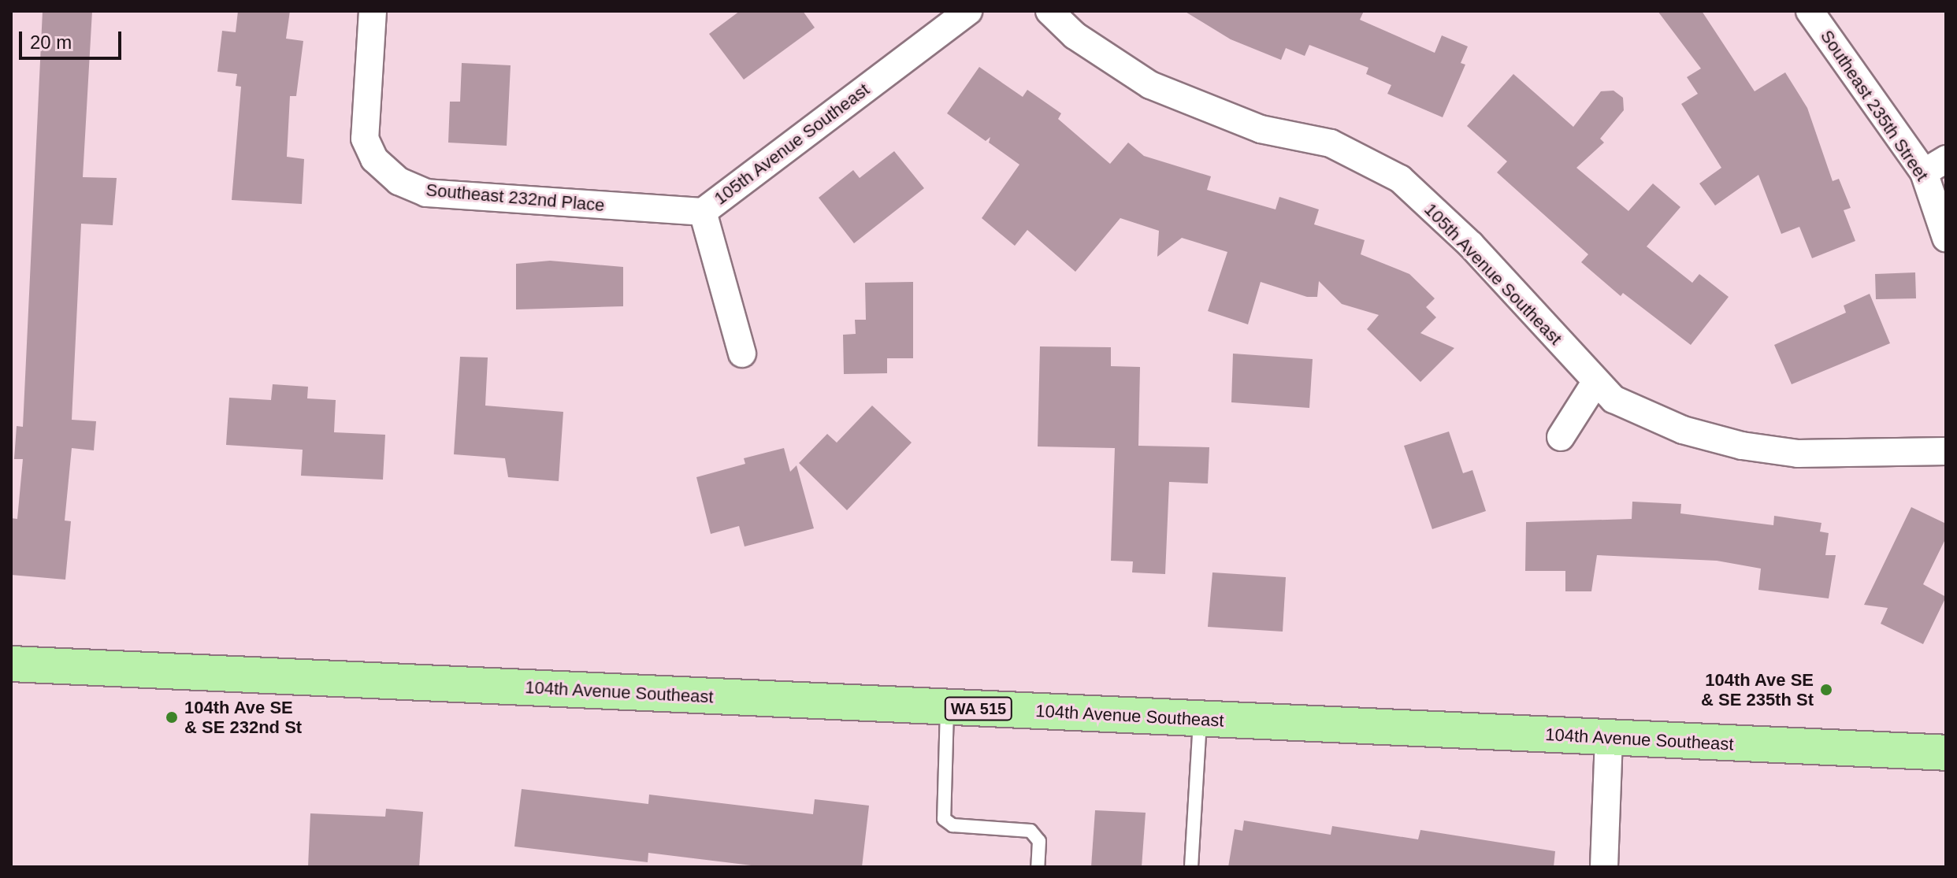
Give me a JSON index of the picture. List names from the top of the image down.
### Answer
{
  "streets": {
    "main road": ["104th Avenue Southeast", "WA 515"],
    "street": ["Southeast 235th Street", "105th Avenue Southeast", "Southeast 232nd Place"]
  },
  "crossings": [
    ["105th Avenue Southeast", "Southeast 232nd Place"]
  ],
  "places": ["104th Ave SE & SE 235th St", "104th Ave SE & SE 232nd St"],
  "scale_bar": "20 m"
}
